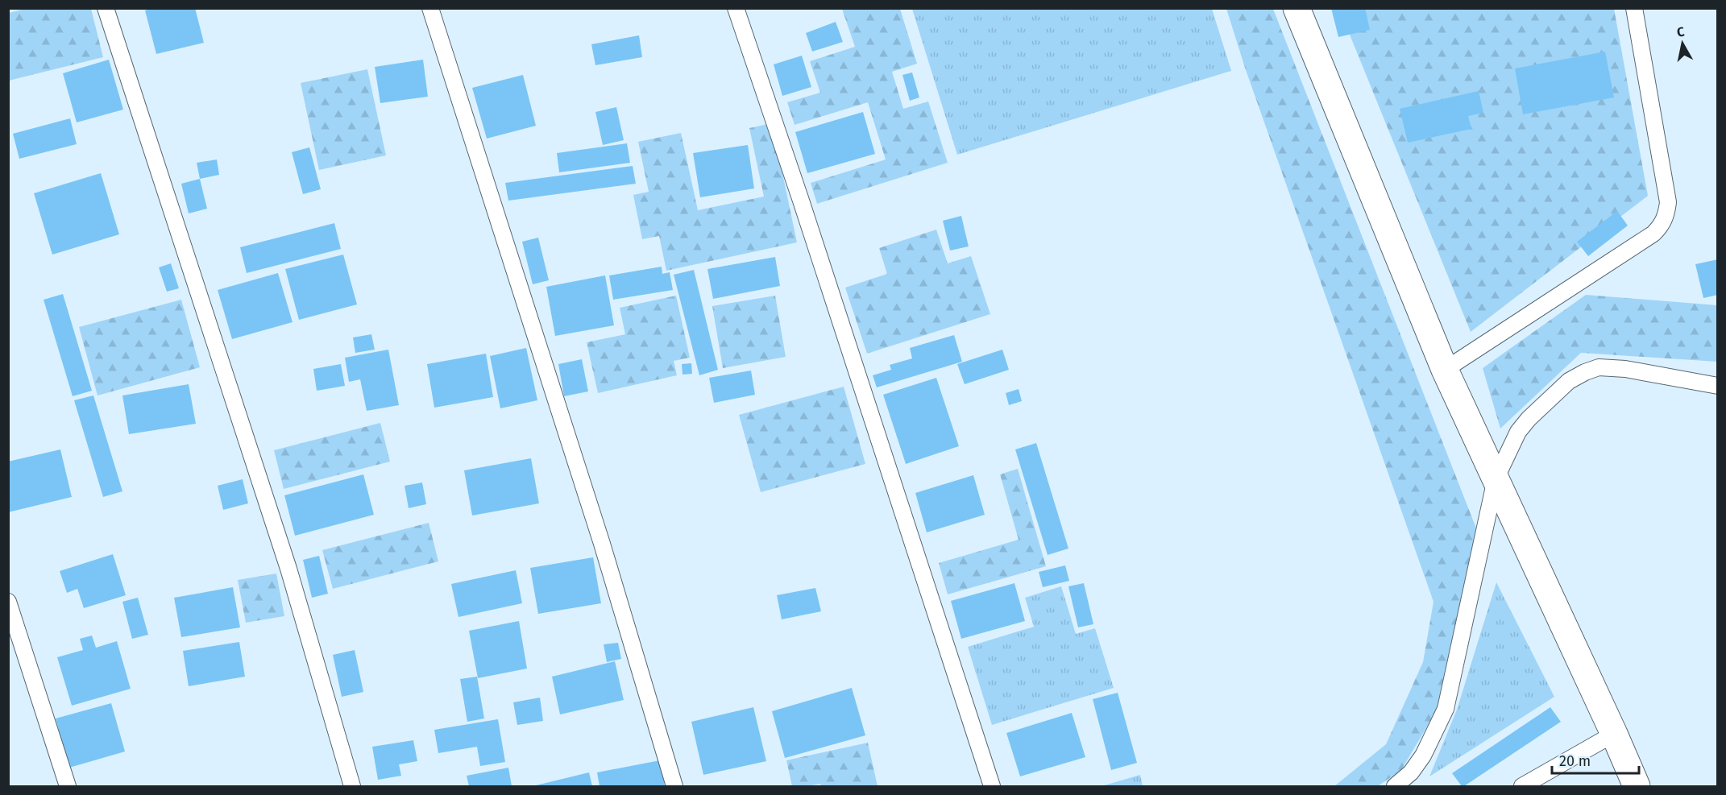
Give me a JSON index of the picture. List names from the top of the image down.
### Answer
{
  "scale_bar": "20 m",
  "north": "top"
}
